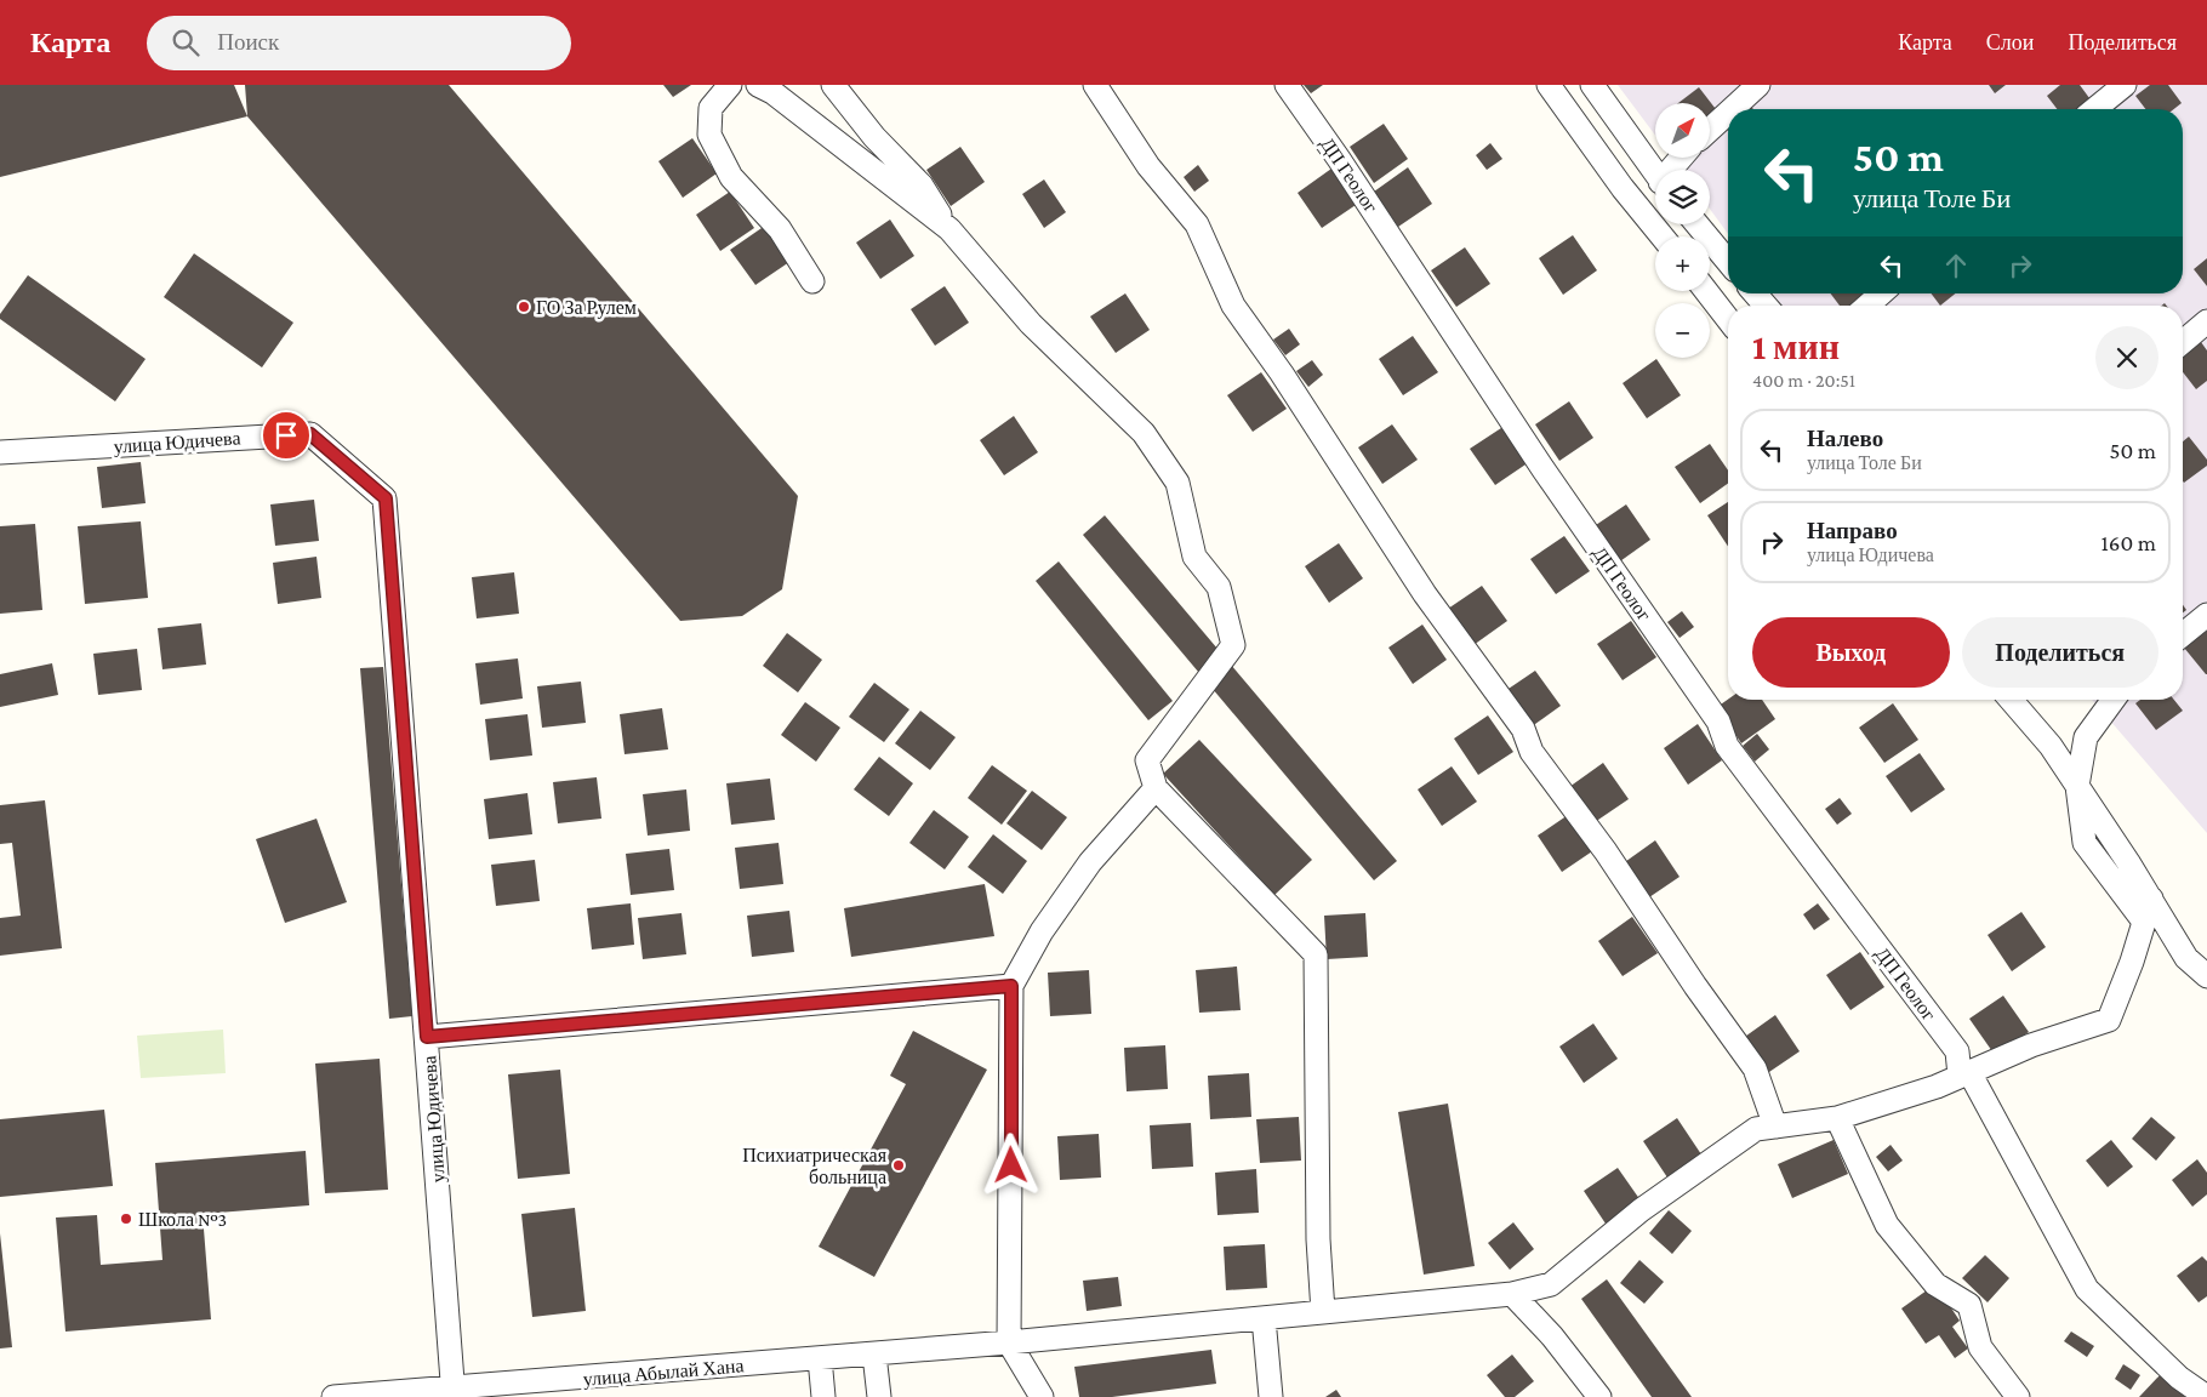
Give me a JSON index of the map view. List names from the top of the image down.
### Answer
{
  "streets": {
    "street": ["ДП Геолог", "улица Юдичева", "улица Абылай Хана"]
  },
  "crossings": [
    ["ДП Геолог", "улица Абылай Хана"],
    ["улица Юдичева", "улица Абылай Хана"]
  ],
  "places": ["ГО За Рулем", "Психиатрическая больница", "Школа №3"],
  "north": "top right",
  "page": {
    "header": "Карта",
    "search": "Поиск",
    "nav": ["Карта", "Слои", "Поделиться"],
    "map_buttons": ["+", "−"],
    "turn": ["50 m", "улица Толе Би"],
    "heading": ["1 мин", "400 m · 20:51"],
    "list": [
      {
        "name": "Налево",
        "note": "улица Толе Би",
        "value": "50 m"
      },
      {
        "name": "Направо",
        "note": "улица Юдичева",
        "value": "160 m"
      }
    ],
    "buttons": ["Выход", "Поделиться"]
  }
}
